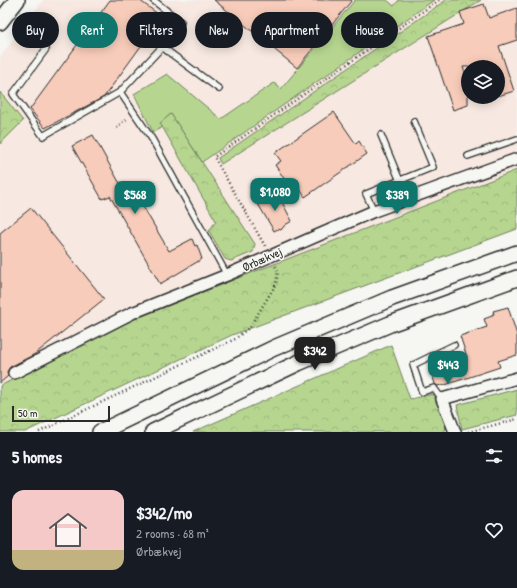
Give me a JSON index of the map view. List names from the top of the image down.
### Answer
{
  "streets": {
    "street": ["Ørbækvej"]
  },
  "scale_bar": "50 m",
  "page": {
    "chip": [
      "Buy",
      "Rent",
      "Filters",
      "New",
      "Apartment",
      "House"
    ],
    "price": [
      "$1,080",
      "$568",
      "$389",
      "$342",
      "$443"
    ],
    "scale": "50 m",
    "heading": "5 homes",
    "list": [
      {
        "name": "$342/mo",
        "note": "2 rooms · 68 m² · Ørbækvej"
      }
    ]
  }
}
